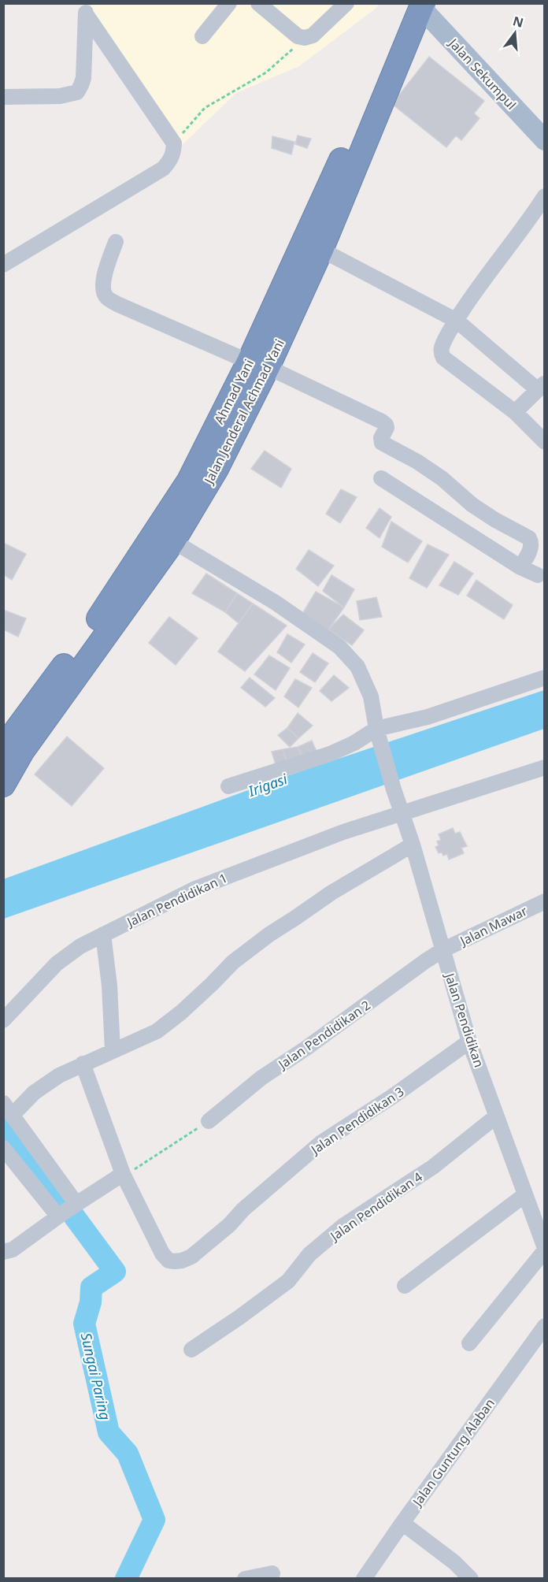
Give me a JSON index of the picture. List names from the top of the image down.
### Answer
{
  "streets": {
    "highway": ["Ahmad Yani", "Jalan Jenderal Achmad Yani"],
    "main road": ["Jalan Sekumpul"],
    "street": [
      "Jalan Pendidikan 1",
      "Jalan Mawar",
      "Jalan Pendidikan",
      "Jalan Pendidikan 2",
      "Jalan Pendidikan 3",
      "Jalan Pendidikan 4",
      "Jalan Guntung Alaban"
    ]
  },
  "crossings": [
    ["Jalan Sekumpul", "Ahmad Yani"],
    ["Jalan Sekumpul", "Jalan Jenderal Achmad Yani"],
    ["Ahmad Yani", "Jalan Jenderal Achmad Yani"],
    ["Jalan Jenderal Achmad Yani", "Jalan Pendidikan"],
    ["Jalan Pendidikan 1", "Jalan Pendidikan"],
    ["Jalan Mawar", "Jalan Pendidikan"],
    ["Jalan Mawar", "Jalan Pendidikan 2"],
    ["Jalan Pendidikan", "Jalan Pendidikan 2"],
    ["Jalan Pendidikan", "Jalan Pendidikan 3"],
    ["Jalan Pendidikan", "Jalan Pendidikan 4"]
  ],
  "water": ["Irigasi", "Sungai Paring"],
  "north": "top"
}
